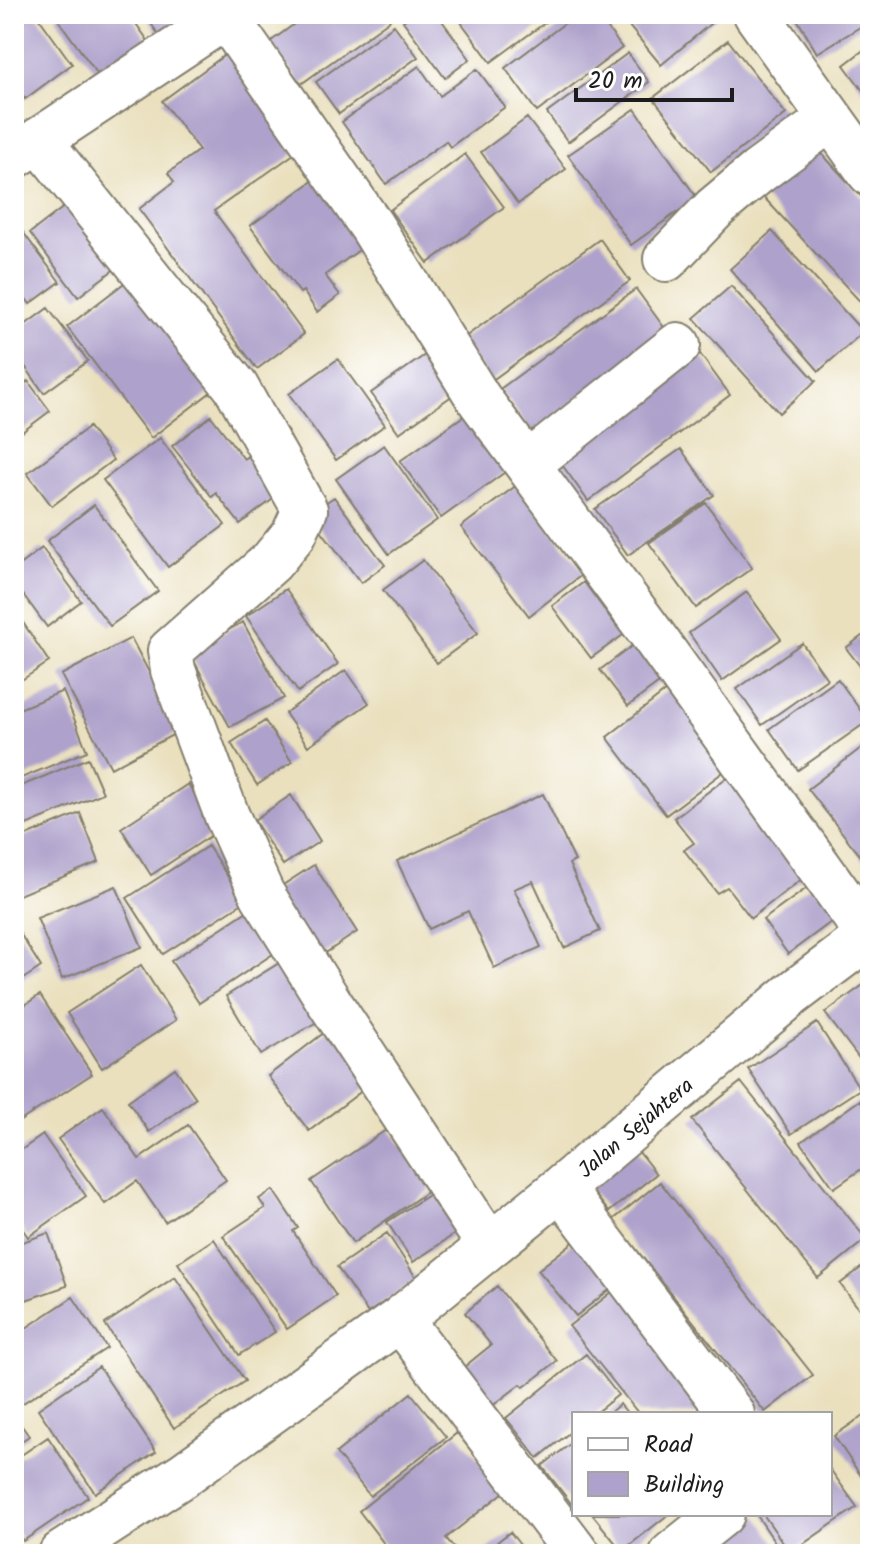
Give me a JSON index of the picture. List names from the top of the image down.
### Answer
{
  "streets": {
    "street": ["Jalan Sejahtera"]
  },
  "legend": ["Road", "Building"],
  "scale_bar": "20 m"
}
